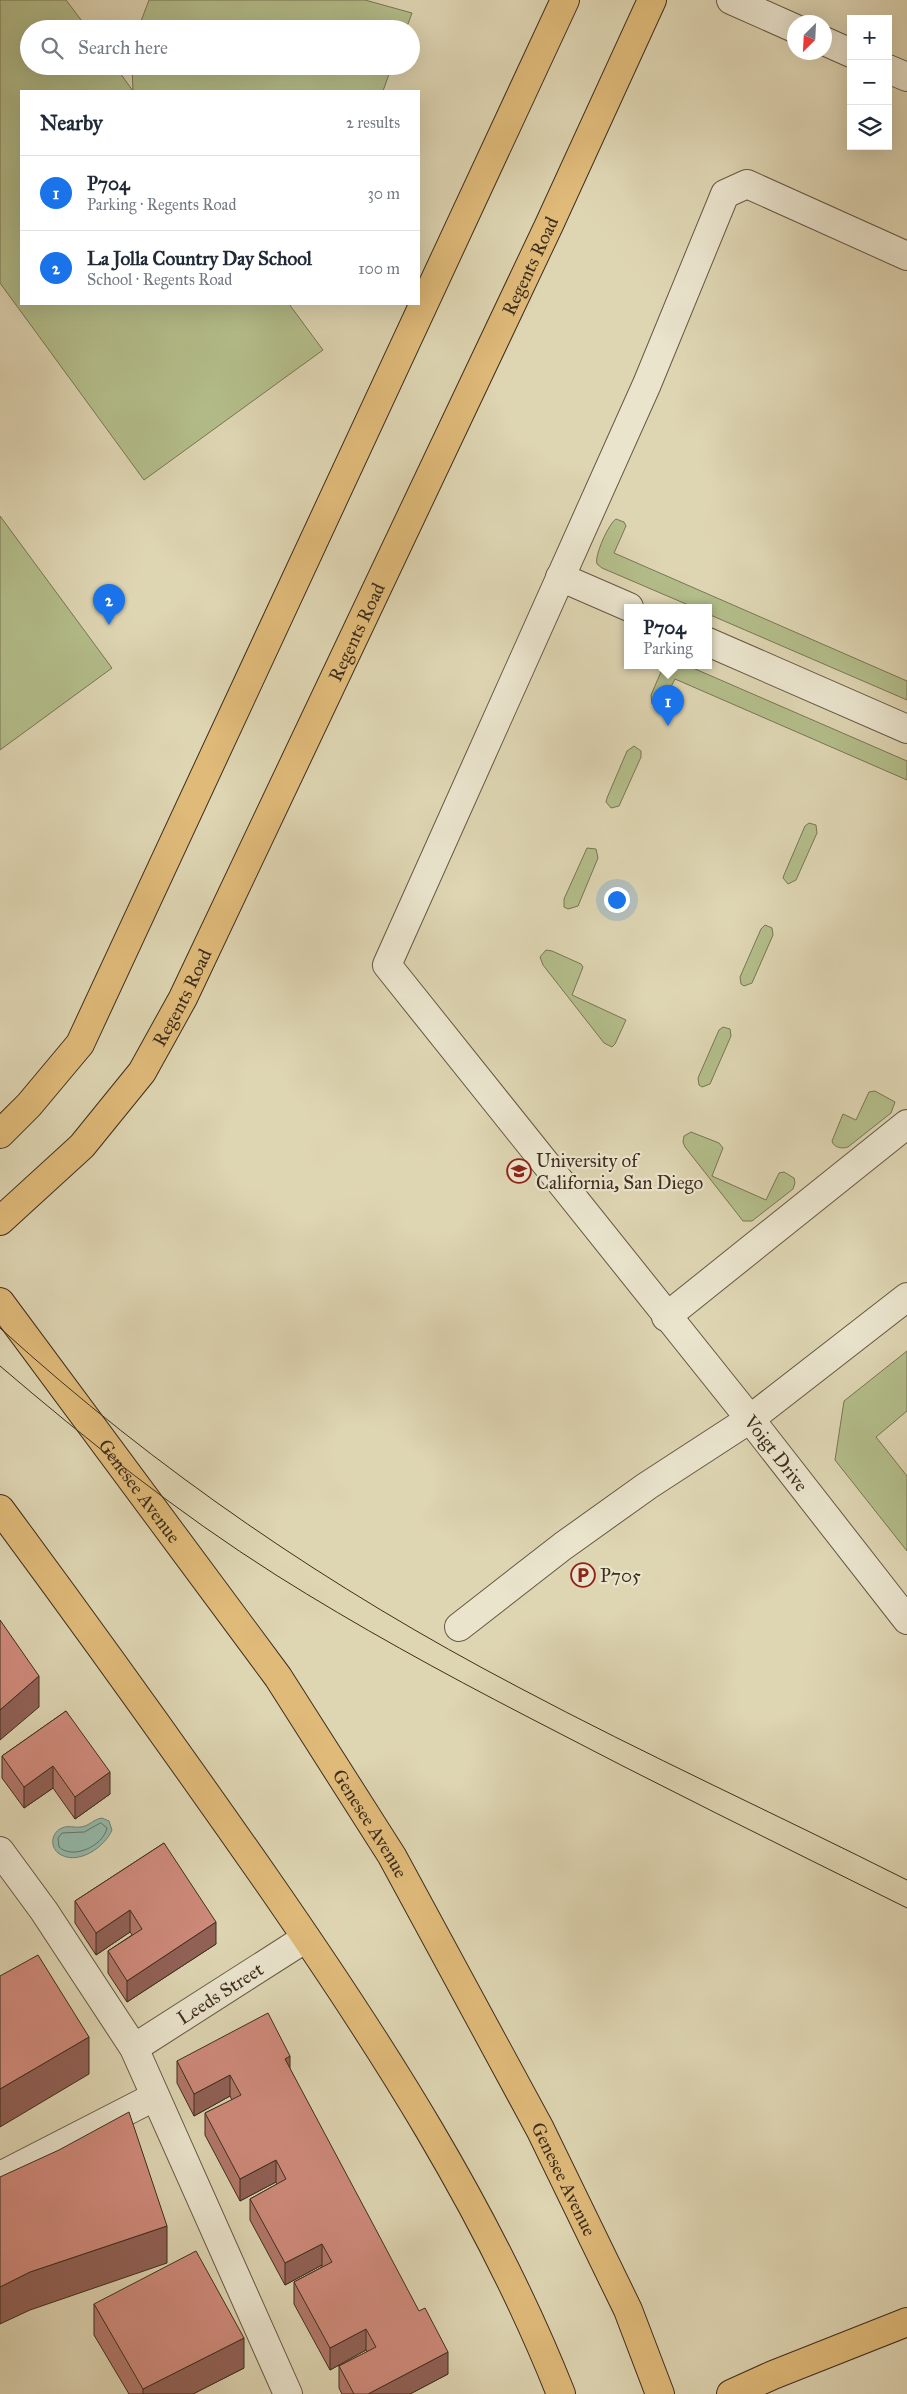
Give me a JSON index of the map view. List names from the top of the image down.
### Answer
{
  "streets": {
    "main road": ["Regents Road", "Genesee Avenue"],
    "street": ["Voigt Drive", "Leeds Street"]
  },
  "places": {
    "school or university": ["University of California, San Diego"],
    "parking": ["P705"]
  },
  "north": "bottom left",
  "page": {
    "map_buttons": ["+", "−"],
    "search": "Search here",
    "heading": ["Nearby", "2 results"],
    "list": [
      {
        "mark": "1",
        "name": "P704",
        "note": "Parking · Regents Road",
        "value": "30 m"
      },
      {
        "mark": "2",
        "name": "La Jolla Country Day School",
        "note": "School · Regents Road",
        "value": "100 m"
      }
    ],
    "pins": ["2", "1"],
    "popup": ["P704", "Parking"]
  }
}
